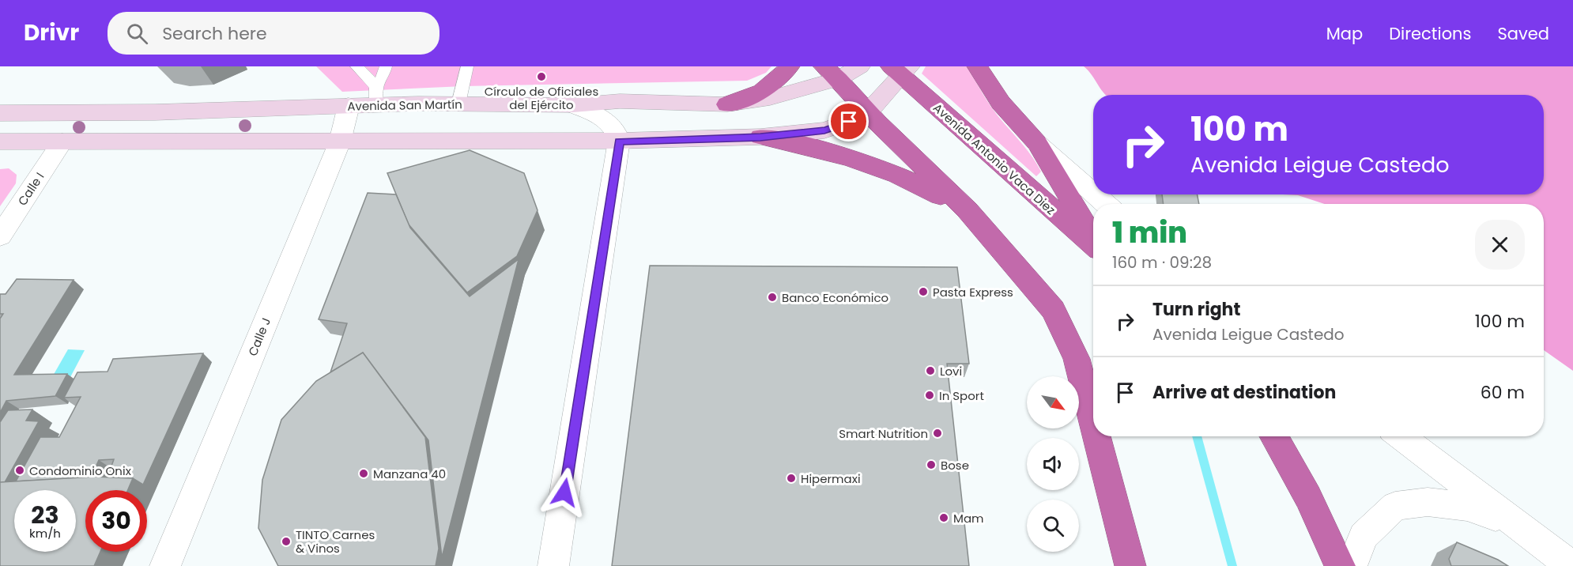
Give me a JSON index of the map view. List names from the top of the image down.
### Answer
{
  "streets": {
    "highway": ["Avenida Antonio Vaca Diez"],
    "main road": ["Avenida San Martín"],
    "street": ["Calle I", "Calle J"]
  },
  "crossings": [
    ["Avenida San Martín", "Calle J"]
  ],
  "places": [
    "Círculo de Oficiales del Ejército",
    "Pasta Express",
    "Banco Económico",
    "Lovi",
    "In Sport",
    "Smart Nutrition",
    "Bose",
    "Condominio Onix",
    "Manzana 40",
    "Hipermaxi",
    "Mam",
    "TINTO Carnes & Vinos"
  ],
  "north": "bottom right",
  "page": {
    "header": "Drivr",
    "search": "Search here",
    "nav": ["Map", "Directions", "Saved"],
    "turn": ["100 m", "Avenida Leigue Castedo"],
    "heading": ["1 min", "160 m · 09:28"],
    "list": [
      {
        "name": "Turn right",
        "note": "Avenida Leigue Castedo",
        "value": "100 m"
      },
      {
        "name": "Arrive at destination",
        "value": "60 m"
      }
    ],
    "speed": "23 km/h",
    "limit": "30"
  }
}
